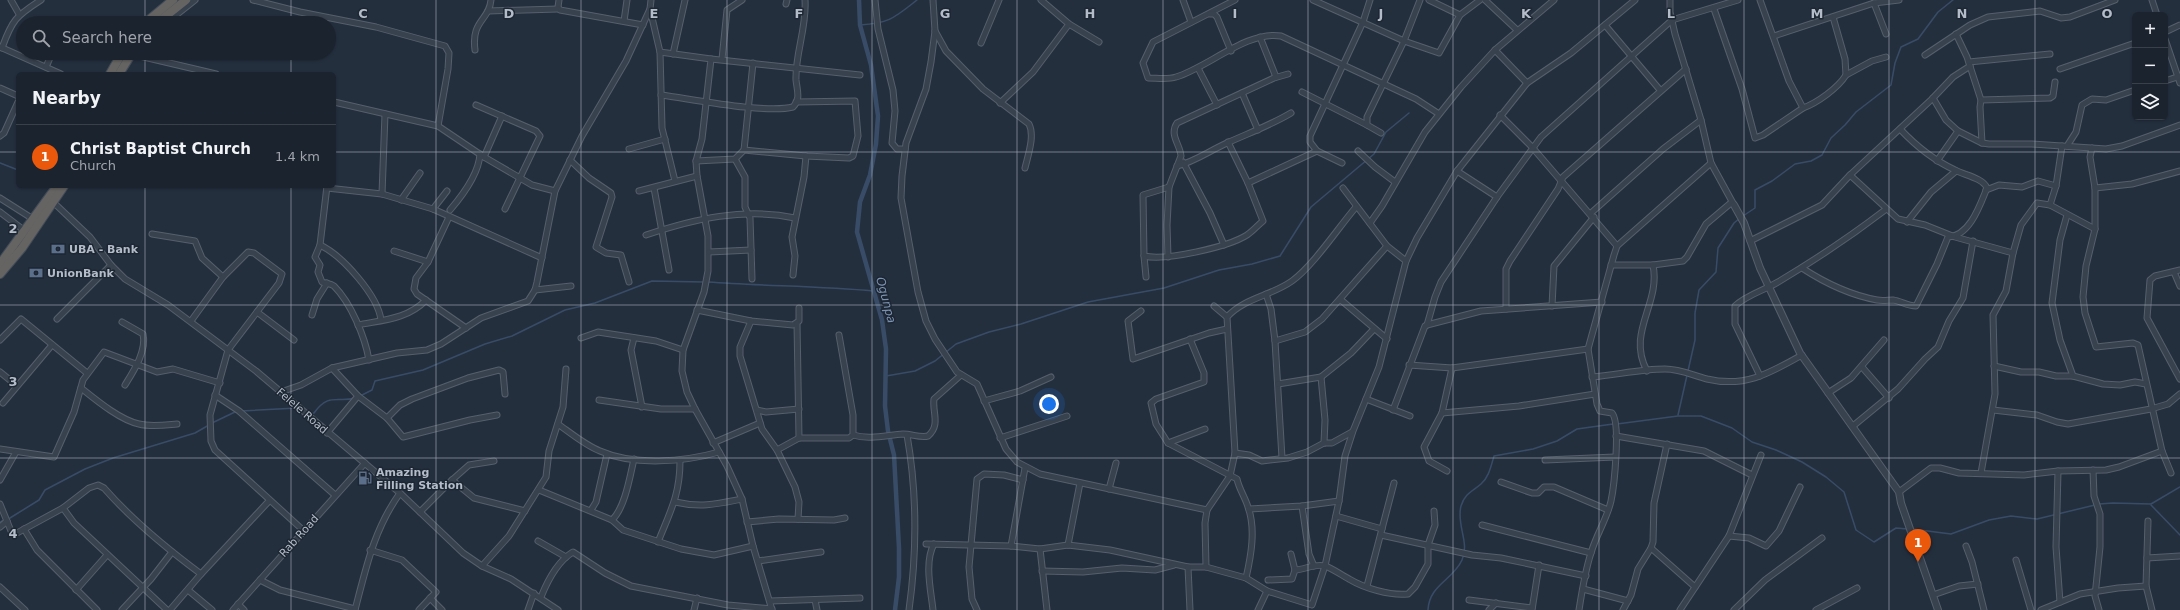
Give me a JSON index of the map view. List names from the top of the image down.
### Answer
{
  "streets": {
    "street": ["Felele Road", "Rab Road"]
  },
  "crossings": [
    ["Felele Road", "Rab Road"]
  ],
  "water": ["Ogunpa"],
  "places": {
    "bank": ["UBA - Bank", "UnionBank"],
    "fuel station": ["Amazing Filling Station"]
  },
  "page": {
    "map_buttons": ["+", "−"],
    "search": "Search here",
    "heading": "Nearby",
    "list": [
      {
        "mark": "1",
        "name": "Christ Baptist Church",
        "note": "Church",
        "value": "1.4 km"
      }
    ],
    "pins": "1"
  },
  "grid": {
    "columns": [
      "C",
      "D",
      "E",
      "F",
      "G",
      "H",
      "I",
      "J",
      "K",
      "L",
      "M",
      "N",
      "O"
    ],
    "rows": ["2", "3", "4"]
  }
}
